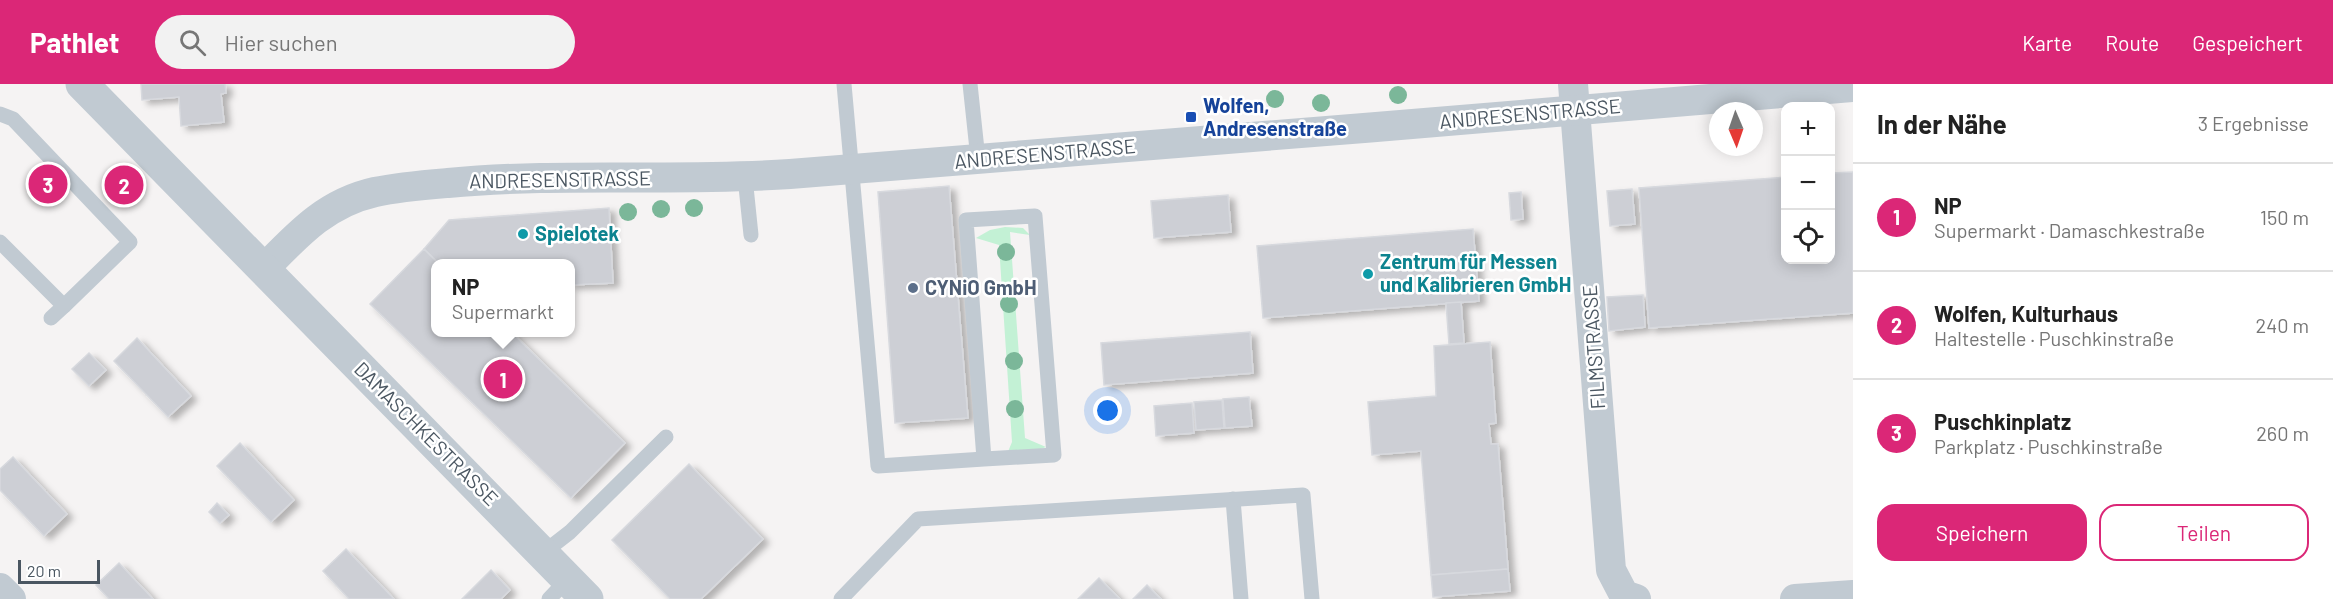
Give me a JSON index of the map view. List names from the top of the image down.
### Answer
{
  "streets": {
    "street": ["ANDRESENSTRASSE", "FILMSTRASSE", "DAMASCHKESTRASSE"]
  },
  "crossings": [
    ["ANDRESENSTRASSE", "FILMSTRASSE"],
    ["ANDRESENSTRASSE", "DAMASCHKESTRASSE"]
  ],
  "places": {
    "transit": ["Wolfen, Andresenstraße"],
    "other": ["Spielotek", "Zentrum für Messen und Kalibrieren GmbH", "CYNiO GmbH"]
  },
  "scale_bar": "20 m",
  "north": "bottom",
  "page": {
    "header": "Pathlet",
    "search": "Hier suchen",
    "nav": ["Karte", "Route", "Gespeichert"],
    "heading": ["In der Nähe", "3 Ergebnisse"],
    "map_buttons": ["+", "−"],
    "pins": ["3", "2", "1"],
    "list": [
      {
        "mark": "1",
        "name": "NP",
        "note": "Supermarkt · Damaschkestraße",
        "value": "150 m"
      },
      {
        "mark": "2",
        "name": "Wolfen, Kulturhaus",
        "note": "Haltestelle · Puschkinstraße",
        "value": "240 m"
      },
      {
        "mark": "3",
        "name": "Puschkinplatz",
        "note": "Parkplatz · Puschkinstraße",
        "value": "260 m"
      }
    ],
    "popup": ["NP", "Supermarkt"],
    "buttons": ["Speichern", "Teilen"],
    "scale": "20 m"
  }
}
